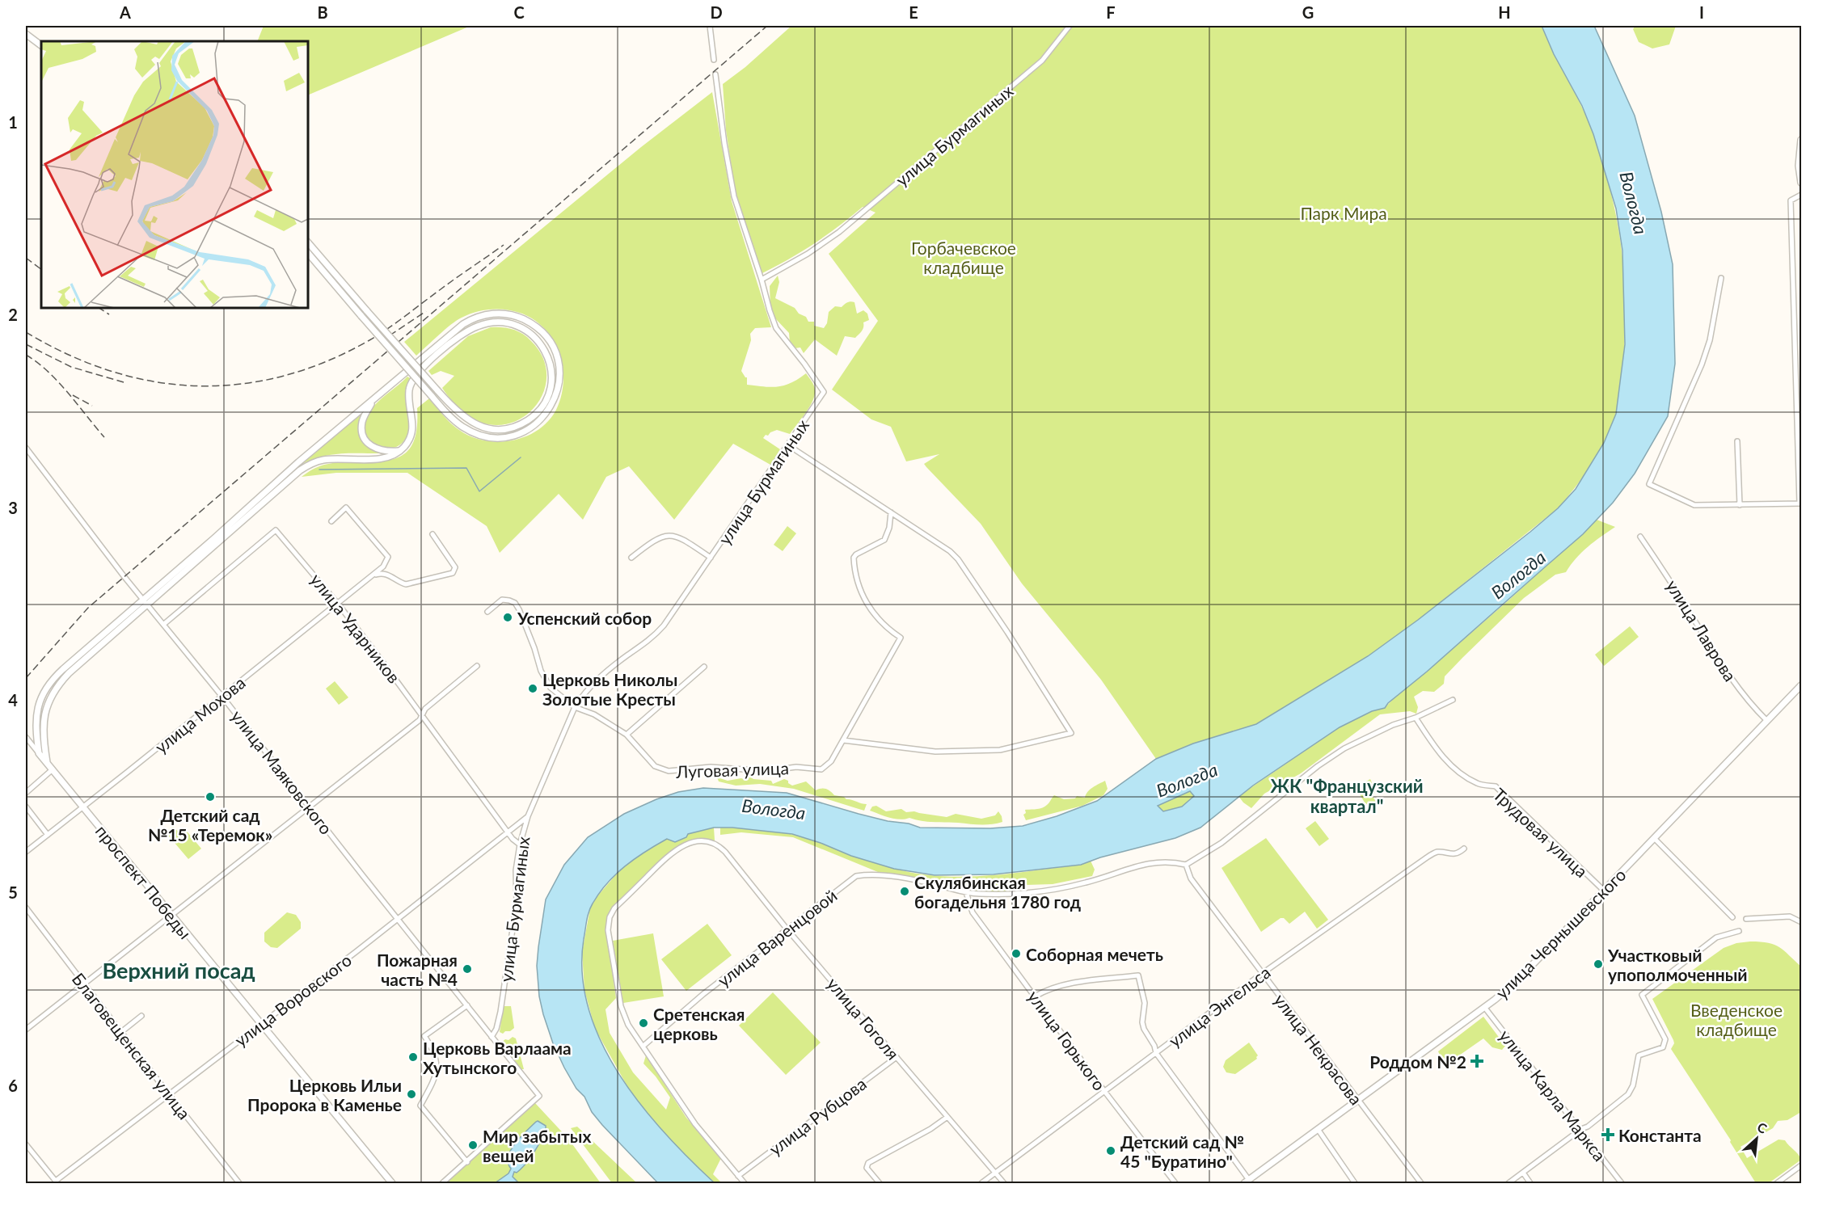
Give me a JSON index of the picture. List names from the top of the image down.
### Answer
{
  "streets": {
    "main road": ["проспект Победы", "улица Чернышевского"],
    "street": [
      "улица Бурмагиных",
      "улица Ударников",
      "улица Лаврова",
      "улица Мохова",
      "Луговая улица",
      "улица Маяковского",
      "Трудовая улица",
      "улица Варенцовой",
      "улица Воровского",
      "улица Энгельса",
      "улица Гоголя",
      "улица Горького",
      "Благовещенская улица",
      "улица Некрасова",
      "улица Карла Маркса",
      "улица Рубцова"
    ]
  },
  "crossings": [
    ["улица Бурмагиных", "улица Ударников"],
    ["улица Бурмагиных", "Луговая улица"],
    ["улица Бурмагиных", "улица Маяковского"],
    ["улица Бурмагиных", "улица Воровского"],
    ["улица Ударников", "улица Мохова"],
    ["улица Ударников", "улица Маяковского"],
    ["улица Ударников", "улица Воровского"],
    ["улица Лаврова", "улица Чернышевского"],
    ["улица Мохова", "улица Маяковского"],
    ["улица Мохова", "проспект Победы"],
    ["улица Маяковского", "улица Воровского"],
    ["Трудовая улица", "улица Чернышевского"],
    ["проспект Победы", "улица Воровского"],
    ["улица Чернышевского", "улица Некрасова"],
    ["улица Чернышевского", "улица Карла Маркса"],
    ["улица Варенцовой", "улица Гоголя"],
    ["улица Варенцовой", "улица Горького"],
    ["улица Воровского", "Благовещенская улица"],
    ["улица Энгельса", "улица Гоголя"],
    ["улица Энгельса", "улица Горького"],
    ["улица Энгельса", "улица Некрасова"],
    ["улица Гоголя", "улица Рубцова"]
  ],
  "districts": ["ЖК \"Французский квартал\"", "Верхний посад"],
  "water": ["Вологда"],
  "parks": ["Парк Мира", "Горбачевское кладбище", "Введенское кладбище"],
  "places": {
    "other": [
      "Успенский собор",
      "Церковь Николы Золотые Кресты",
      "Детский сад №15 «Теремок»",
      "Скулябинская богадельня 1780 год",
      "Соборная мечеть",
      "Участковый упополмоченный",
      "Пожарная часть №4",
      "Сретенская церковь",
      "Церковь Варлаама Хутынского",
      "Церковь Ильи Пророка в Каменье",
      "Мир забытых вещей",
      "Детский сад № 45 \"Буратино\""
    ],
    "health": ["Роддом №2", "Константа"]
  },
  "north": "top right",
  "grid": {
    "columns": [
      "A",
      "B",
      "C",
      "D",
      "E",
      "F",
      "G",
      "H",
      "I"
    ],
    "rows": [
      "1",
      "2",
      "3",
      "4",
      "5",
      "6"
    ]
  }
}
